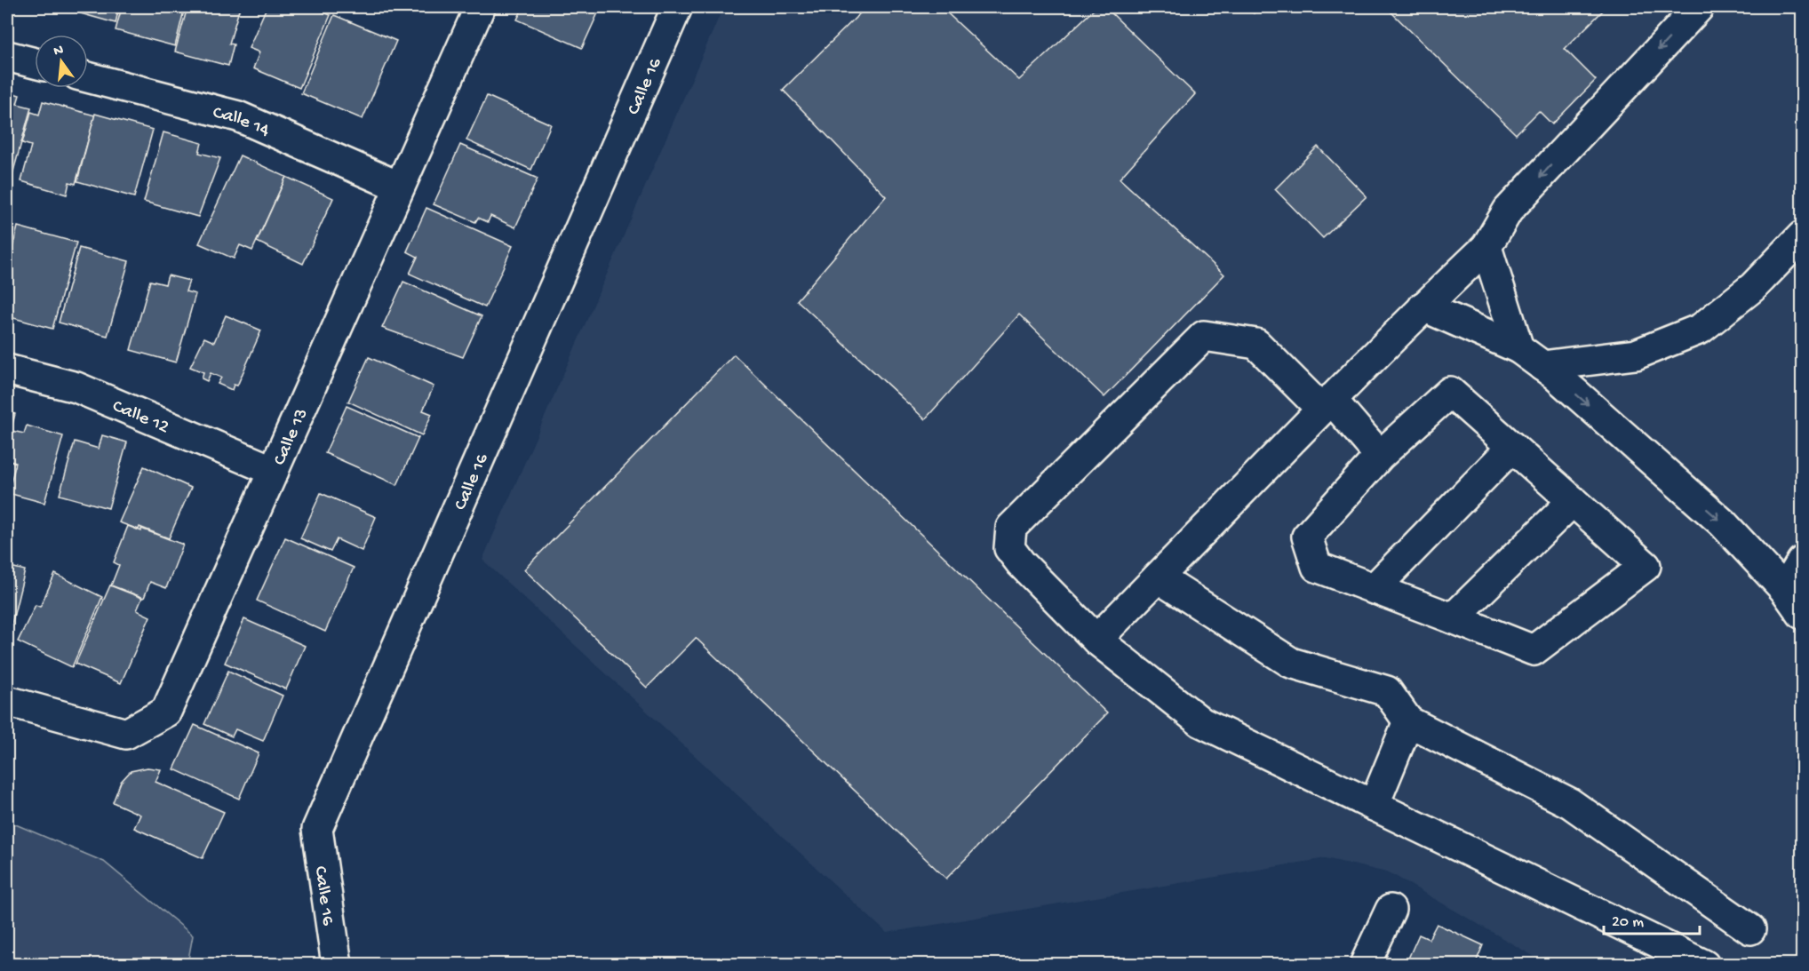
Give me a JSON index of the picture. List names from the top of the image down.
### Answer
{
  "streets": {
    "street": [
      "Calle 16",
      "Calle 14",
      "Calle 12",
      "Calle 13"
    ]
  },
  "crossings": [
    ["Calle 14", "Calle 13"],
    ["Calle 12", "Calle 13"]
  ],
  "scale_bar": "20 m",
  "north": "top"
}
